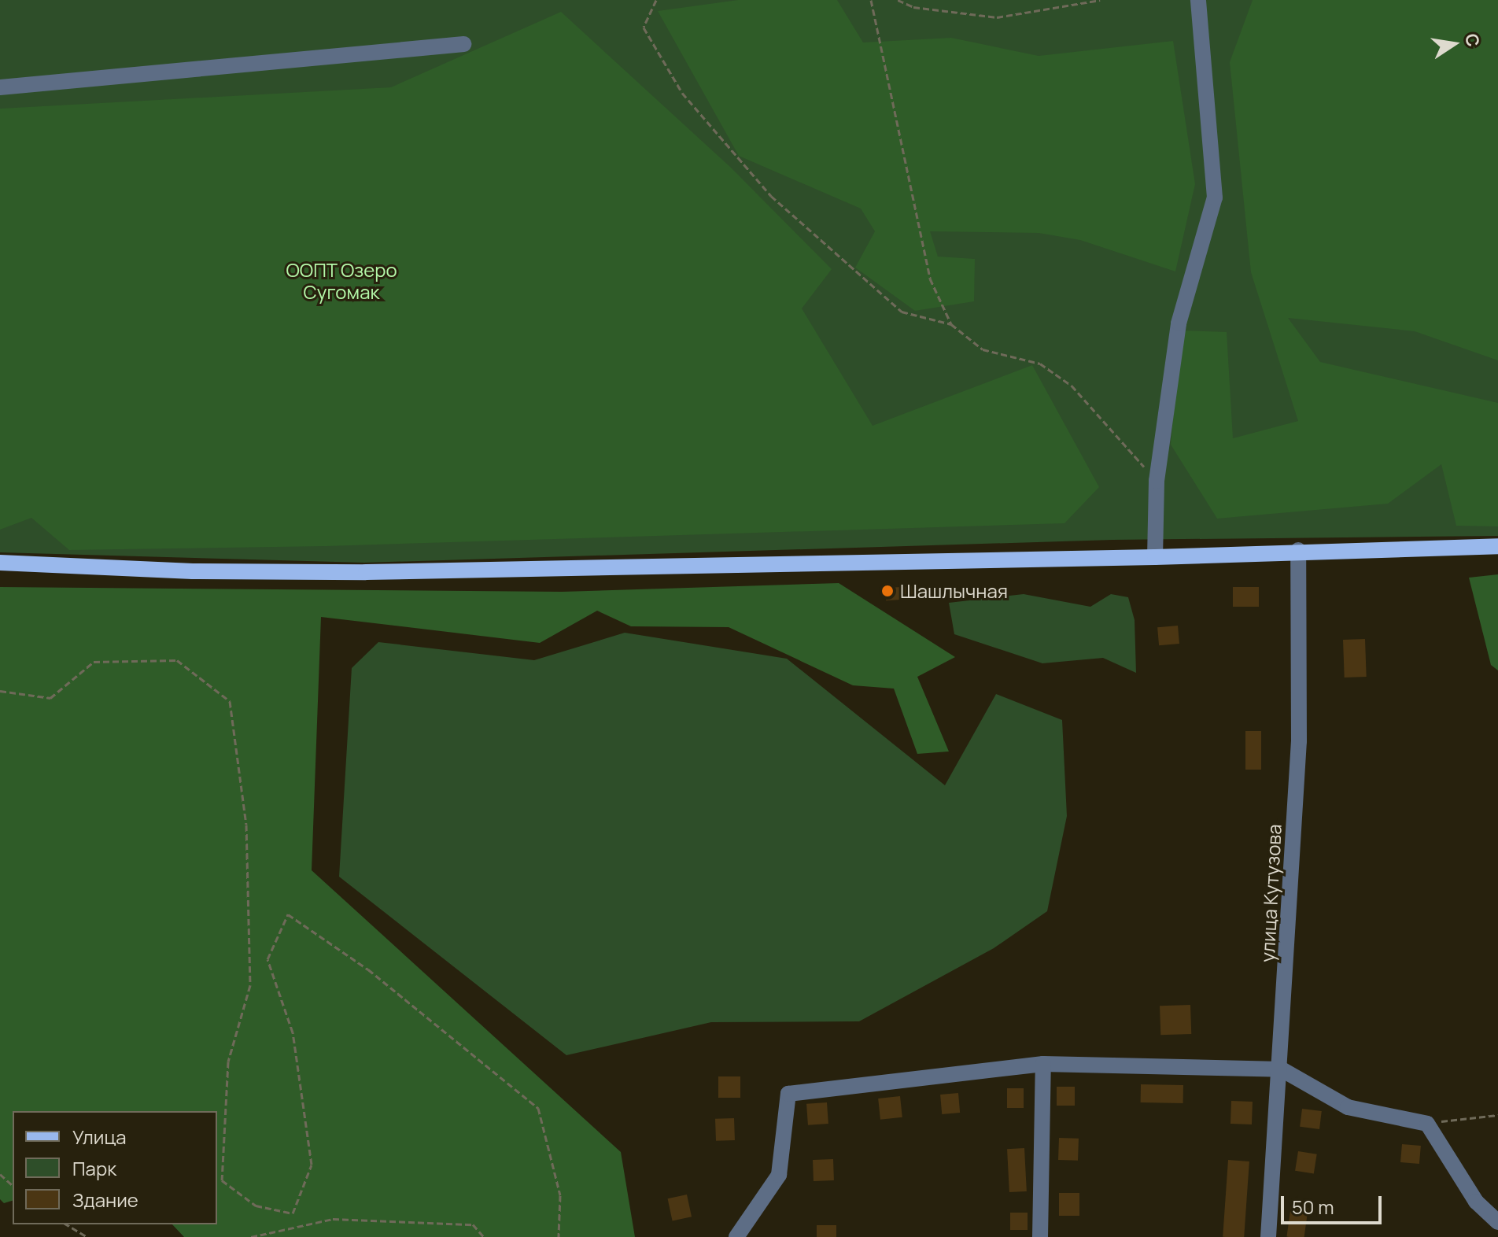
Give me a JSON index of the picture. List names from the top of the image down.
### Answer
{
  "streets": {
    "street": ["улица Кутузова"]
  },
  "parks": ["ООПТ Озеро Сугомак"],
  "places": ["Шашлычная"],
  "legend": ["Улица", "Парк", "Здание"],
  "scale_bar": "50 m",
  "north": "right"
}
